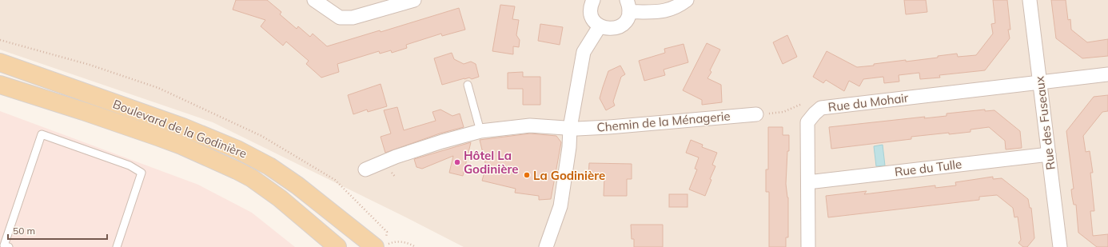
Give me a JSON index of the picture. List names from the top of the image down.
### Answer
{
  "streets": {
    "main road": ["Boulevard de la Godinière"],
    "street": [
      "Rue du Mohair",
      "Chemin de la Ménagerie",
      "Rue des Fuseaux",
      "Rue du Tulle"
    ]
  },
  "crossings": [
    ["Rue du Mohair", "Rue des Fuseaux"],
    ["Rue du Mohair", "Rue du Tulle"],
    ["Rue des Fuseaux", "Rue du Tulle"]
  ],
  "places": ["Hôtel La Godinière", "La Godinière"],
  "scale_bar": "50 m"
}
